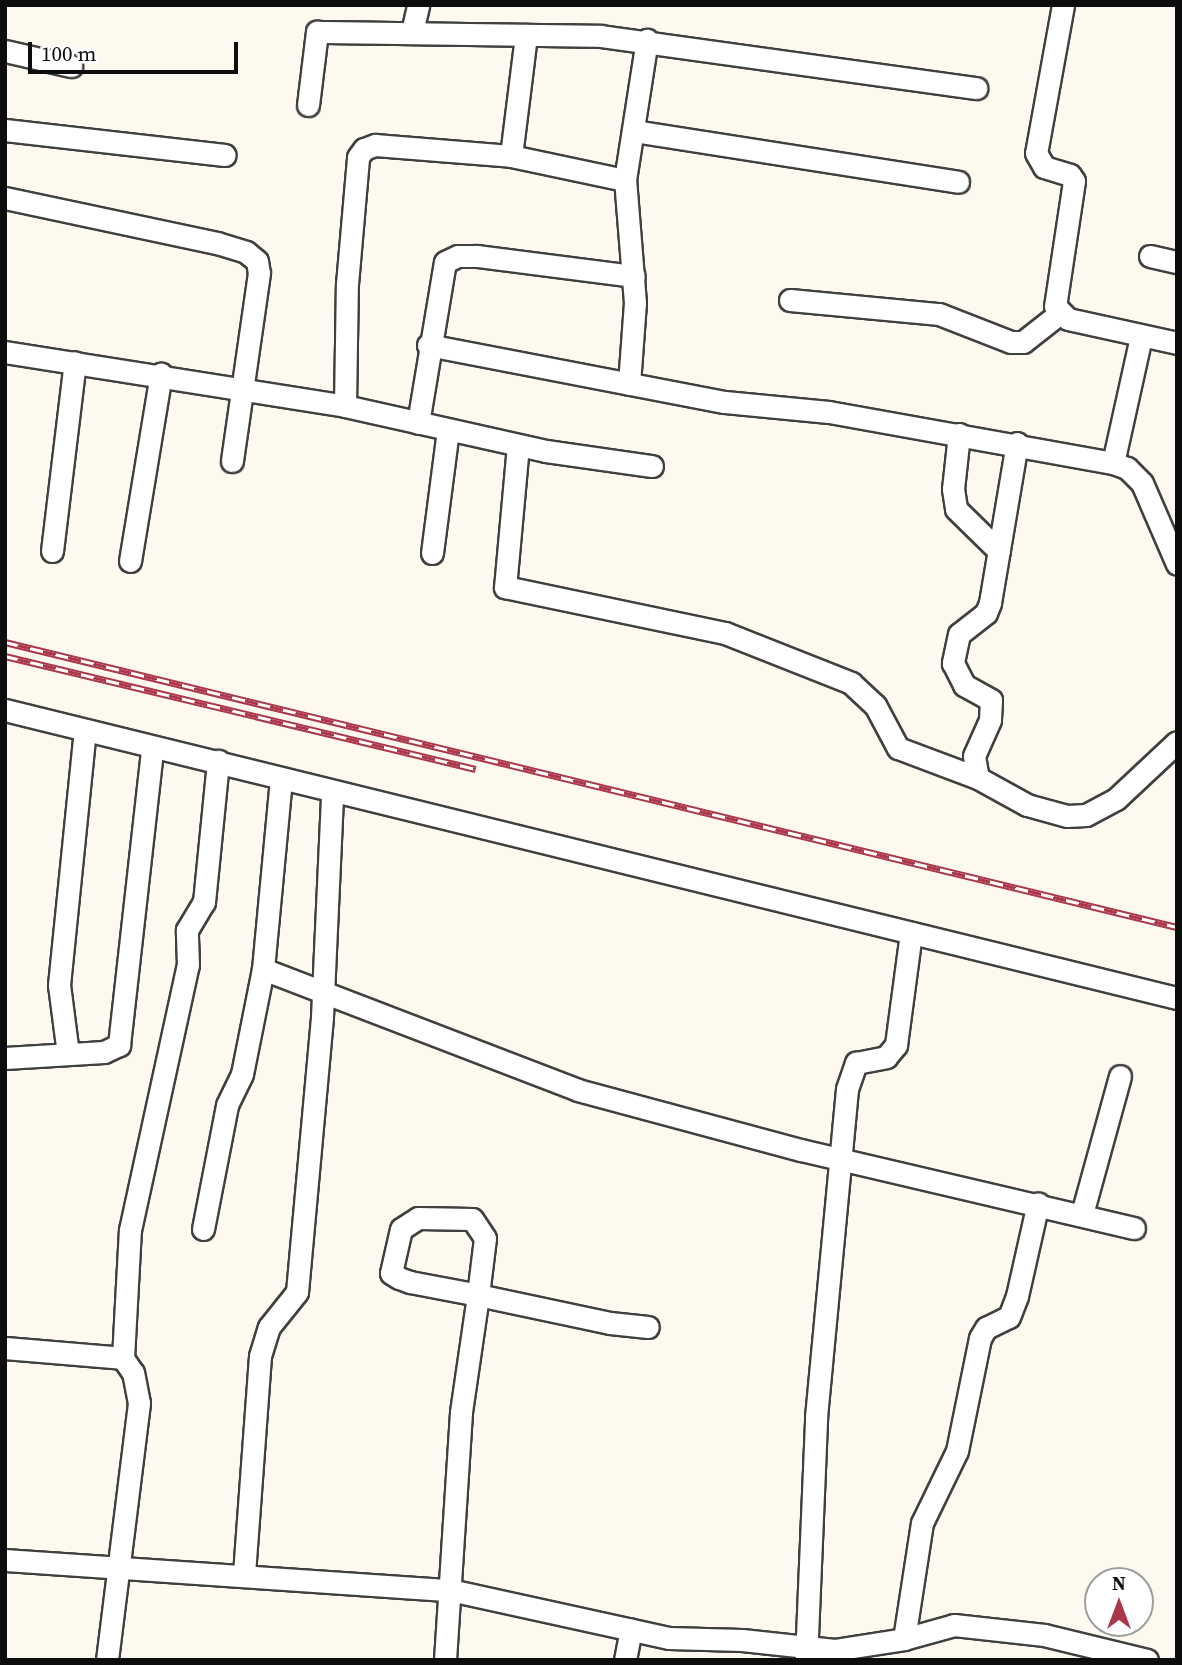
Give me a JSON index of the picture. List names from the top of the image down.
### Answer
{
  "scale_bar": "100 m",
  "north": "top"
}
